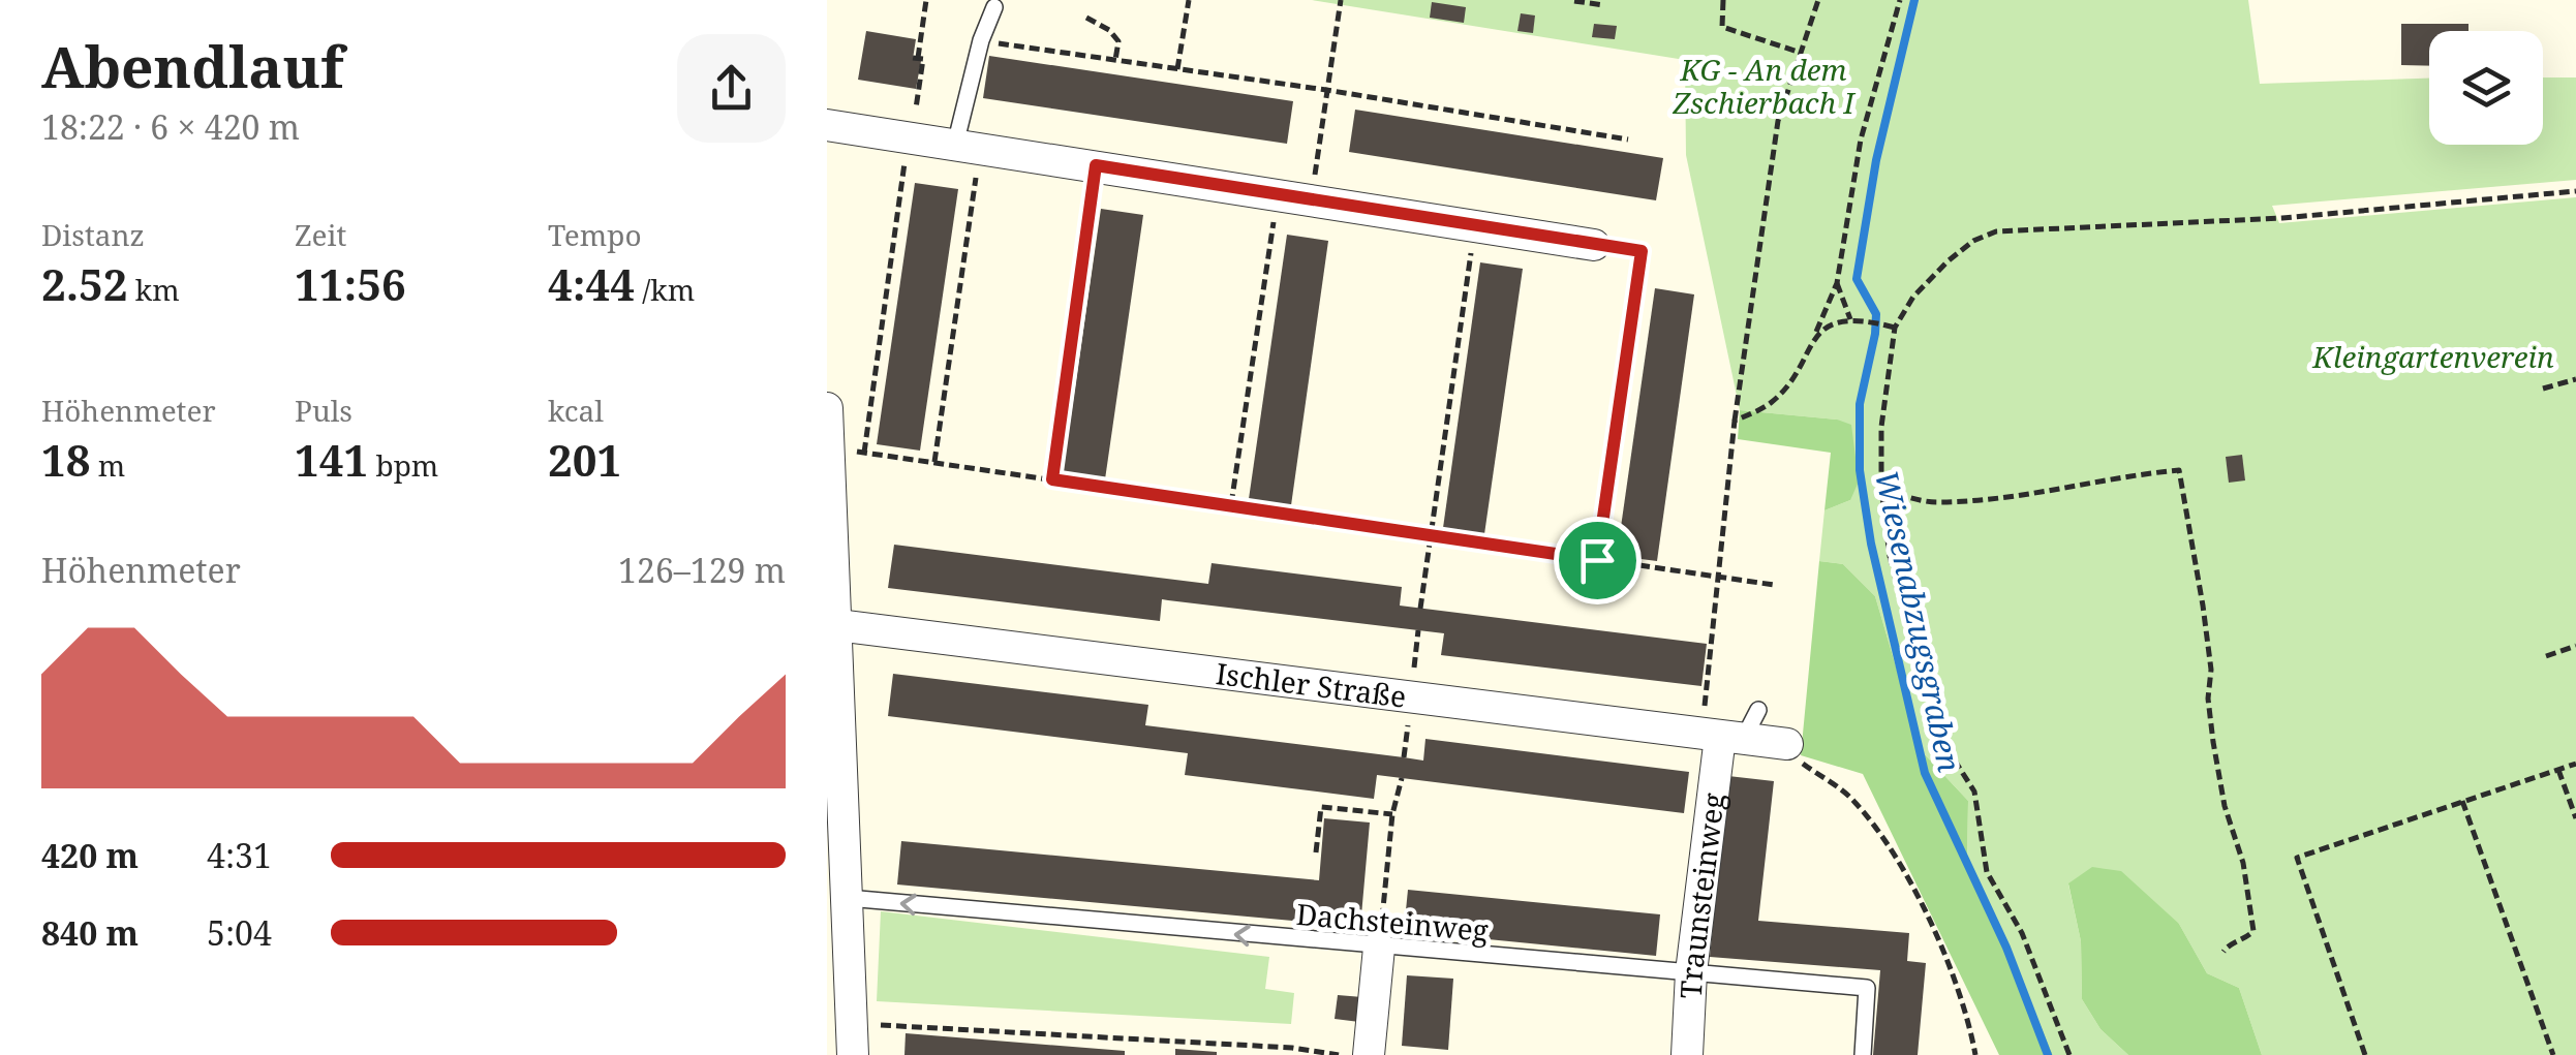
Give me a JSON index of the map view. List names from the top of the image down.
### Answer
{
  "streets": {
    "street": ["Ischler Straße", "Traunsteinweg"],
    "lane": ["Dachsteinweg"]
  },
  "crossings": [
    ["Ischler Straße", "Traunsteinweg"],
    ["Traunsteinweg", "Dachsteinweg"]
  ],
  "one_way": ["Dachsteinweg"],
  "water": ["Wiesenabzugsgraben"],
  "parks": ["KG - An dem Zschierbach I", "Kleingartenverein"],
  "page": {
    "heading": ["Abendlauf", "18:22 · 6 × 420 m"],
    "stats": [
      ["Distanz", "2.52 km"],
      ["Zeit", "11:56"],
      ["Tempo", "4:44 /km"],
      ["Höhenmeter", "18 m"],
      ["Puls", "141 bpm"],
      ["kcal", "201"]
    ],
    "chart": ["Höhenmeter", "126–129 m"],
    "list": [
      {
        "name": "420 m",
        "note": "4:31"
      },
      {
        "name": "840 m",
        "note": "5:04"
      }
    ]
  }
}
